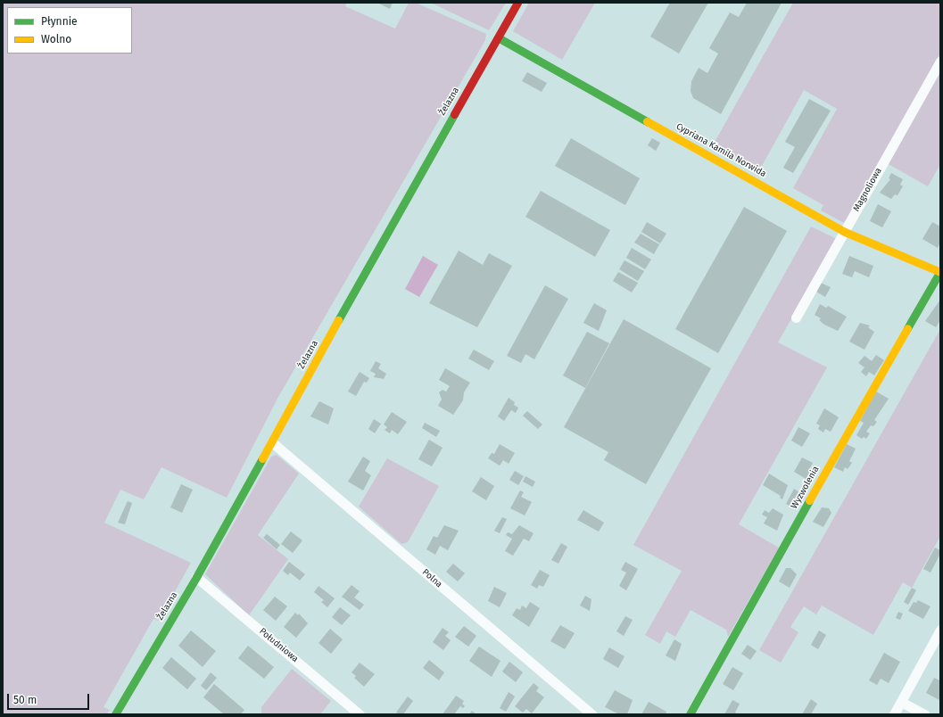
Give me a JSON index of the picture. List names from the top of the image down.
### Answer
{
  "streets": {
    "street": [
      "Żelazna",
      "Cypriana Kamila Norwida",
      "Magnoliowa",
      "Wyzwolenia",
      "Polna",
      "Południowa"
    ]
  },
  "crossings": [
    ["Żelazna", "Cypriana Kamila Norwida"],
    ["Żelazna", "Polna"],
    ["Żelazna", "Południowa"],
    ["Cypriana Kamila Norwida", "Magnoliowa"],
    ["Cypriana Kamila Norwida", "Wyzwolenia"]
  ],
  "legend": ["Płynnie", "Wolno"],
  "scale_bar": "50 m"
}
